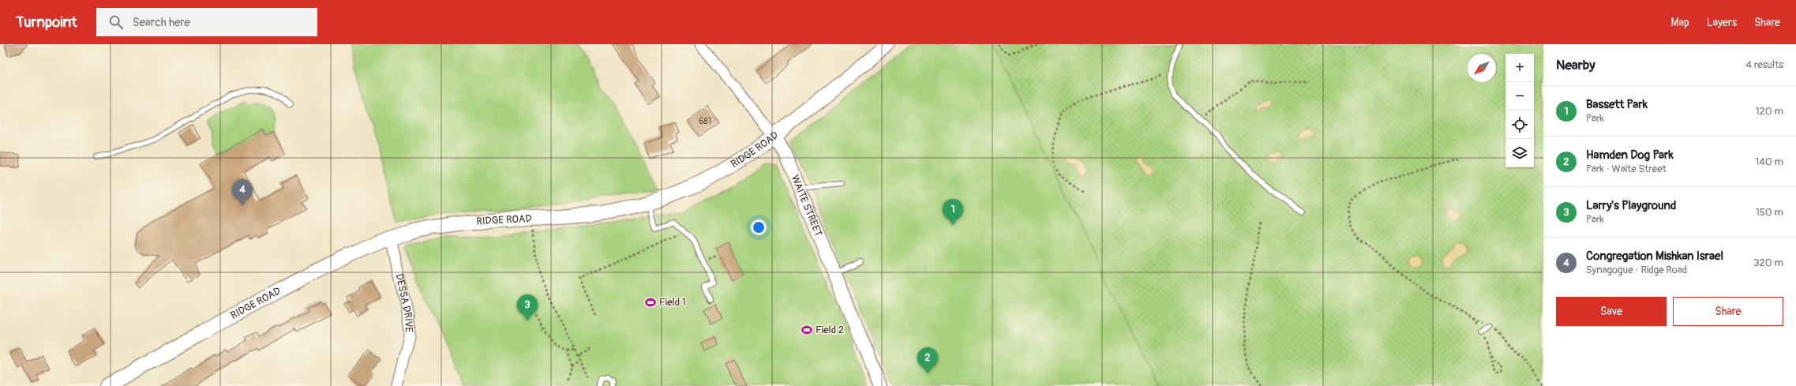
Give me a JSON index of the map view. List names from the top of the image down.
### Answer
{
  "streets": {
    "main road": ["RIDGE ROAD"],
    "street": ["WAITE STREET", "DESSA DRIVE"]
  },
  "crossings": [
    ["RIDGE ROAD", "WAITE STREET"],
    ["RIDGE ROAD", "DESSA DRIVE"]
  ],
  "places": {
    "sports": ["Field 1", "Field 2"]
  },
  "house_numbers": ["681"],
  "north": "bottom left",
  "page": {
    "header": "Turnpoint",
    "search": "Search here",
    "nav": ["Map", "Layers", "Share"],
    "heading": ["Nearby", "4 results"],
    "map_buttons": ["+", "−"],
    "list": [
      {
        "mark": "1",
        "name": "Bassett Park",
        "note": "Park",
        "value": "120 m"
      },
      {
        "mark": "2",
        "name": "Hamden Dog Park",
        "note": "Park · Waite Street",
        "value": "140 m"
      },
      {
        "mark": "3",
        "name": "Larry's Playground",
        "note": "Park",
        "value": "150 m"
      },
      {
        "mark": "4",
        "name": "Congregation Mishkan Israel",
        "note": "Synagogue · Ridge Road",
        "value": "320 m"
      }
    ],
    "pins": [
      "4",
      "1",
      "3",
      "2"
    ],
    "buttons": ["Save", "Share"]
  }
}
